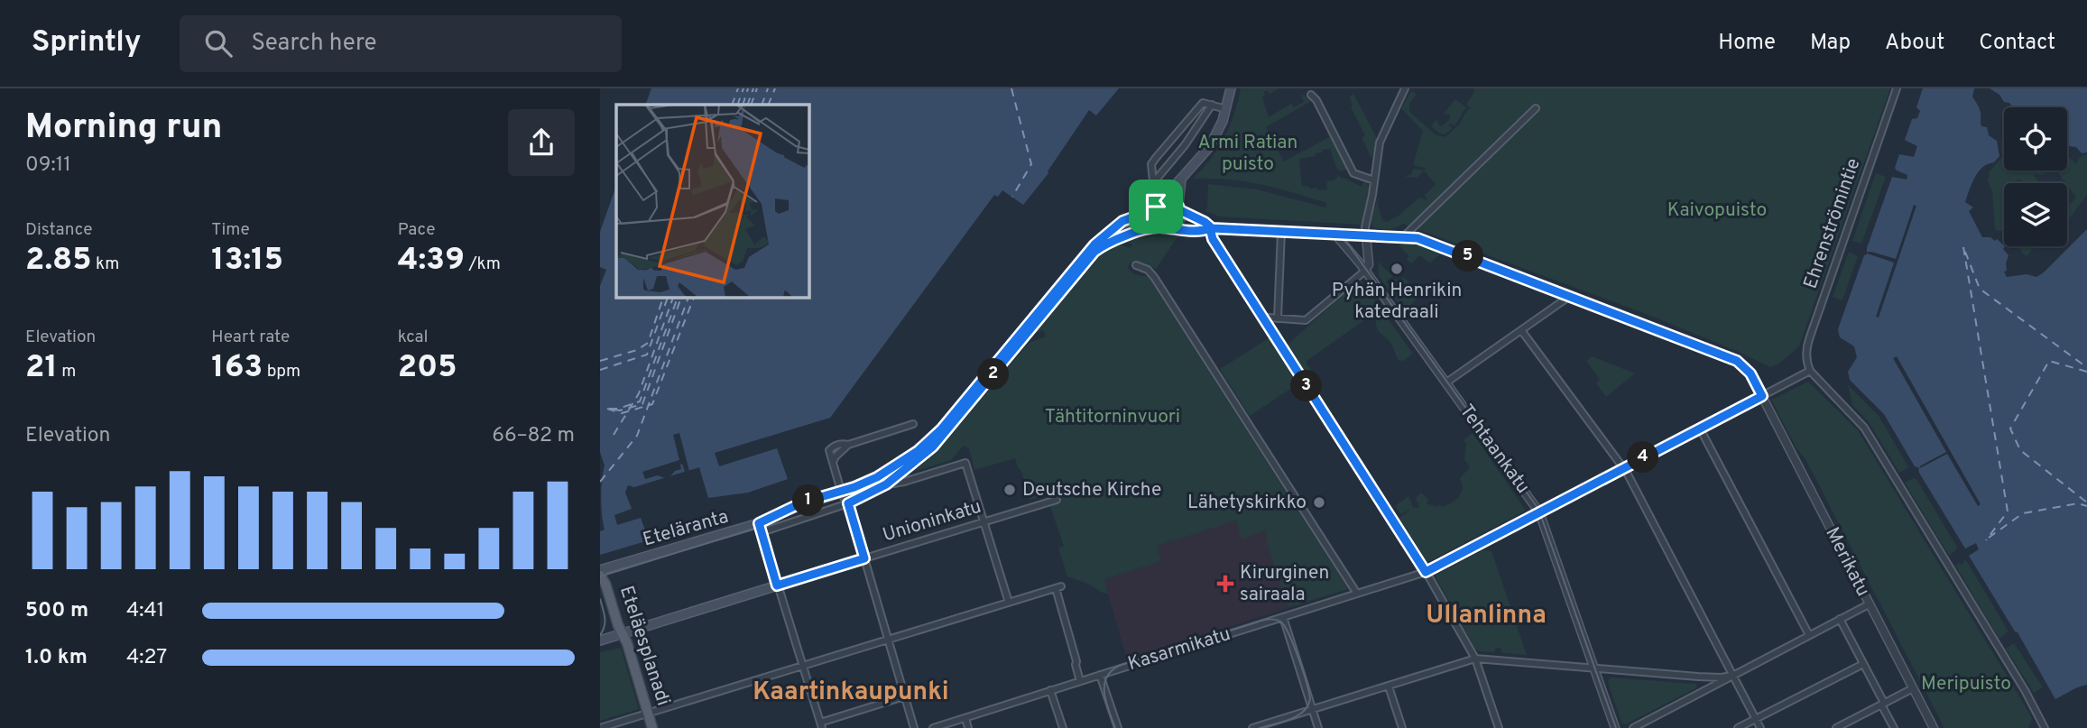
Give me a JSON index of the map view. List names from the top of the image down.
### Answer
{
  "streets": {
    "main road": ["Unioninkatu", "Eteläranta", "Eteläesplanadi"],
    "street": [
      "Ehrenströmintie",
      "Tehtaankatu",
      "Merikatu",
      "Kasarmikatu"
    ]
  },
  "crossings": [
    ["Ehrenströmintie", "Kasarmikatu"],
    ["Tehtaankatu", "Merikatu"],
    ["Tehtaankatu", "Kasarmikatu"],
    ["Unioninkatu", "Eteläranta"],
    ["Unioninkatu", "Eteläesplanadi"],
    ["Eteläranta", "Merikatu"],
    ["Merikatu", "Kasarmikatu"]
  ],
  "districts": ["Ullanlinna", "Kaartinkaupunki"],
  "parks": [
    "Armi Ratian puisto",
    "Kaivopuisto",
    "Tähtitorninvuori",
    "Meripuisto"
  ],
  "places": {
    "other": ["Pyhän Henrikin katedraali", "Deutsche Kirche", "Lähetyskirkko"],
    "health": ["Kirurginen sairaala"]
  },
  "page": {
    "header": "Sprintly",
    "search": "Search here",
    "nav": [
      "Home",
      "Map",
      "About",
      "Contact"
    ],
    "heading": ["Morning run", "09:11"],
    "stats": [
      ["Distance", "2.85 km"],
      ["Time", "13:15"],
      ["Pace", "4:39 /km"],
      ["Elevation", "21 m"],
      ["Heart rate", "163 bpm"],
      ["kcal", "205"]
    ],
    "pins": [
      "5",
      "2",
      "3",
      "4",
      "1"
    ],
    "chart": ["Elevation", "66–82 m"],
    "list": [
      {
        "name": "500 m",
        "note": "4:41"
      },
      {
        "name": "1.0 km",
        "note": "4:27"
      }
    ]
  }
}
